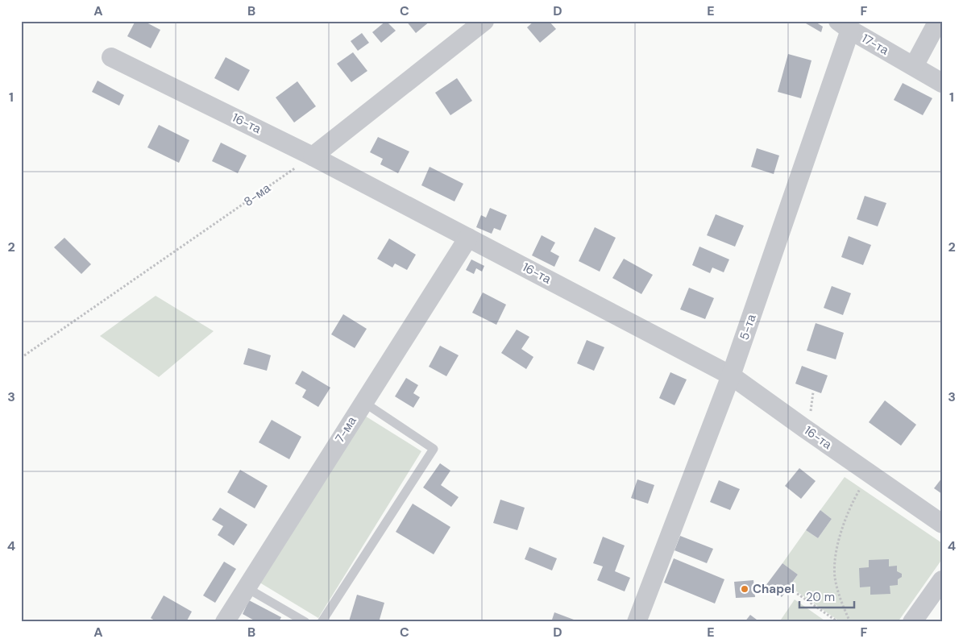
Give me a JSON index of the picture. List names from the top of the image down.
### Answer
{
  "streets": {
    "street": [
      "17-та",
      "16-та",
      "5-та",
      "7-ма"
    ],
    "path": ["8-ма"]
  },
  "crossings": [
    ["17-та", "5-та"],
    ["16-та", "8-ма"],
    ["16-та", "5-та"],
    ["16-та", "7-ма"]
  ],
  "places": ["Chapel"],
  "scale_bar": "20 m",
  "grid": {
    "columns": [
      "A",
      "B",
      "C",
      "D",
      "E",
      "F"
    ],
    "rows": [
      "1",
      "2",
      "3",
      "4"
    ]
  }
}
